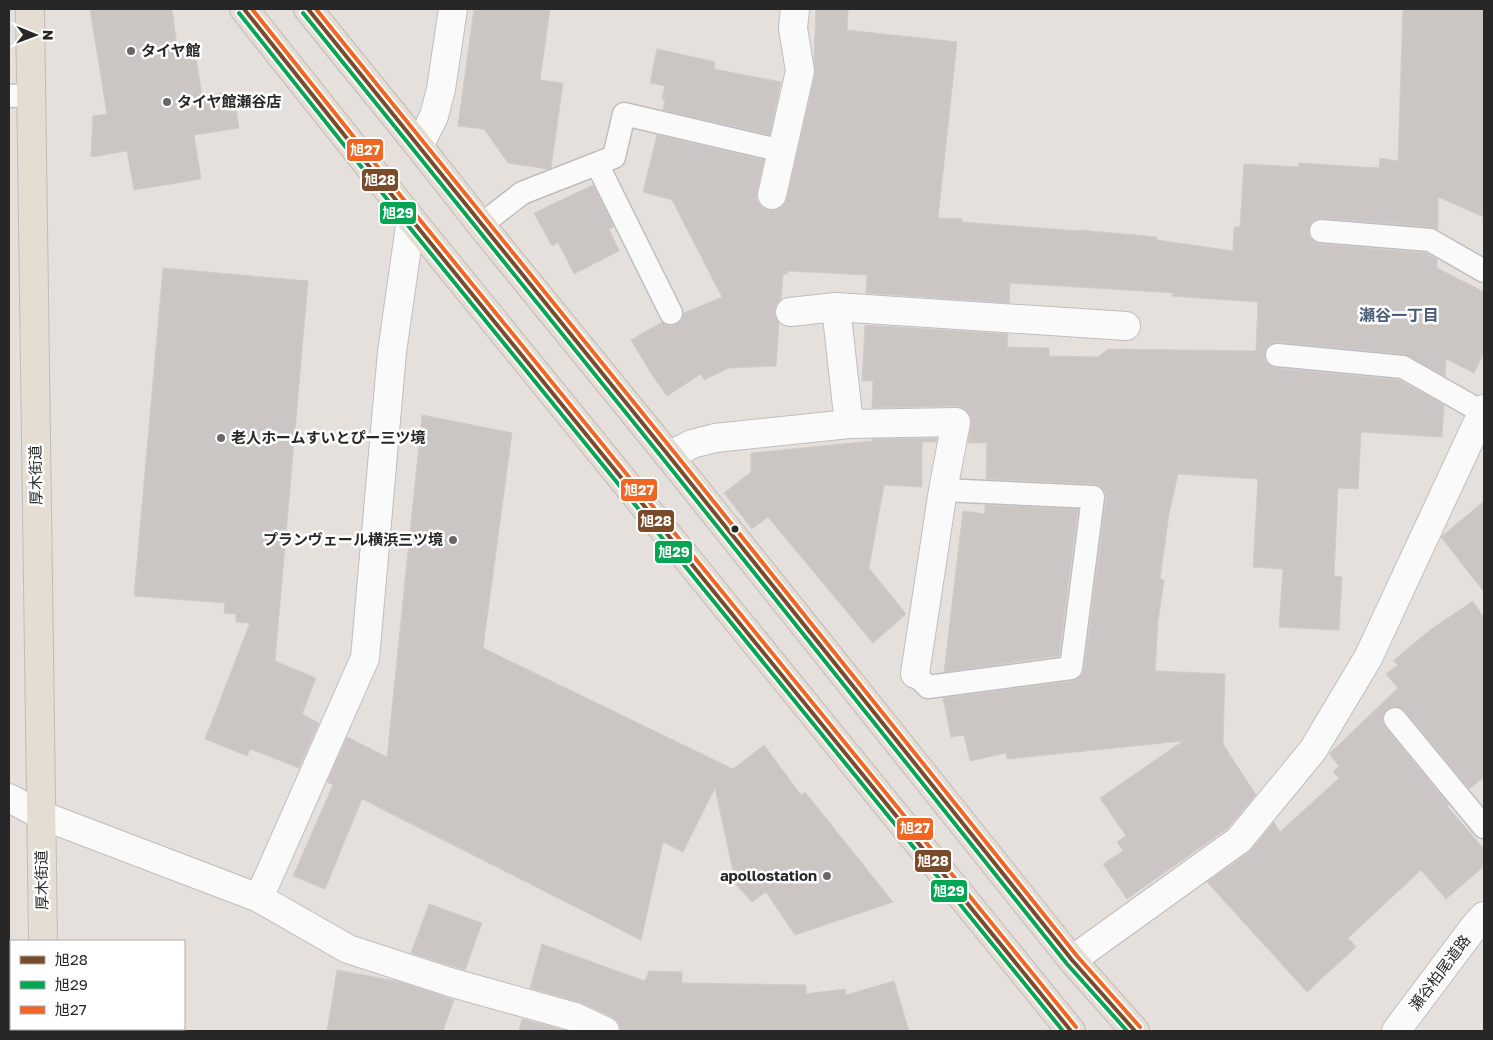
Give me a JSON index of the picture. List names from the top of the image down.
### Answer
{
  "streets": {
    "main road": ["厚木街道"],
    "street": ["瀬谷柏尾道路"]
  },
  "districts": ["瀬谷一丁目"],
  "places": [
    "タイヤ館",
    "タイヤ館瀬谷店",
    "老人ホームすいとぴー三ツ境",
    "プランヴェール横浜三ツ境",
    "apollostation"
  ],
  "lines": ["transit line 旭28", "transit line 旭27", "transit line 旭29"],
  "legend": ["旭28", "旭29", "旭27"],
  "north": "right"
}
